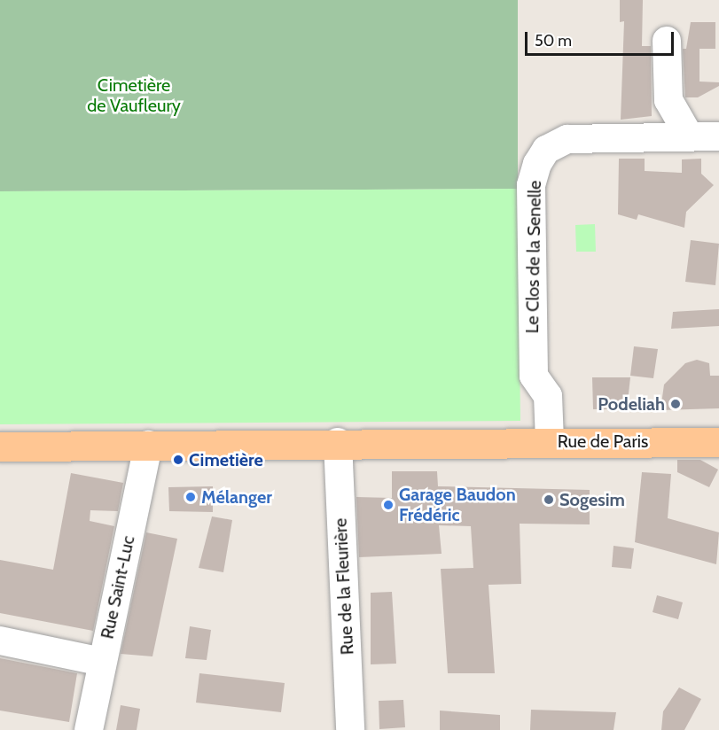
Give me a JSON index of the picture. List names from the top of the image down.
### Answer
{
  "streets": {
    "main road": ["Rue de Paris"],
    "street": ["Le Clos de la Senelle", "Rue de la Fleurière", "Rue Saint-Luc"]
  },
  "crossings": [
    ["Le Clos de la Senelle", "Rue de Paris"],
    ["Rue de Paris", "Rue de la Fleurière"],
    ["Rue de Paris", "Rue Saint-Luc"]
  ],
  "parks": ["Cimetière de Vaufleury"],
  "places": [
    "Podeliah",
    "Cimetière",
    "Mélanger",
    "Sogesim",
    "Garage Baudon Frédéric"
  ],
  "scale_bar": "50 m"
}
